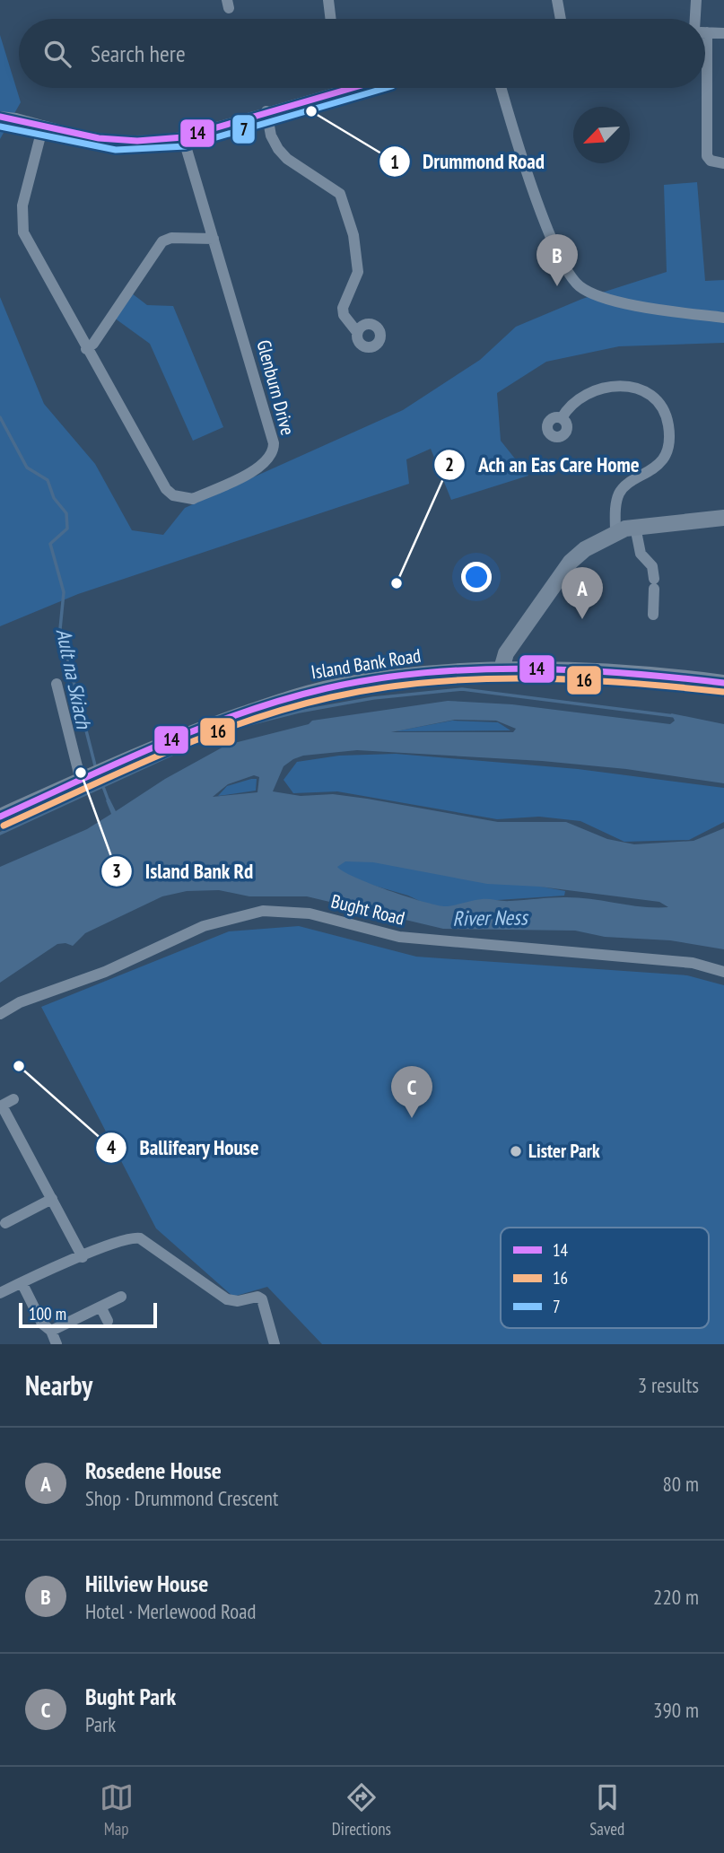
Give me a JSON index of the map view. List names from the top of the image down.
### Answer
{
  "streets": {
    "main road": ["Island Bank Road"],
    "street": ["Glenburn Drive", "Bught Road"]
  },
  "water": ["Ault na Skiach", "River Ness"],
  "places": [
    "Drummond Road",
    "Ach an Eas Care Home",
    "Island Bank Rd",
    "Ballifeary House",
    "Lister Park"
  ],
  "lines": ["transit line 14", "transit line 7", "transit line 16"],
  "legend": ["14", "16", "7"],
  "scale_bar": "100 m",
  "north": "bottom left",
  "page": {
    "search": "Search here",
    "pins": ["B", "A", "C"],
    "scale": "100 m",
    "heading": ["Nearby", "3 results"],
    "list": [
      {
        "mark": "A",
        "name": "Rosedene House",
        "note": "Shop · Drummond Crescent",
        "value": "80 m"
      },
      {
        "mark": "B",
        "name": "Hillview House",
        "note": "Hotel · Merlewood Road",
        "value": "220 m"
      },
      {
        "mark": "C",
        "name": "Bught Park",
        "note": "Park",
        "value": "390 m"
      }
    ],
    "nav": ["Map", "Directions", "Saved"]
  }
}
